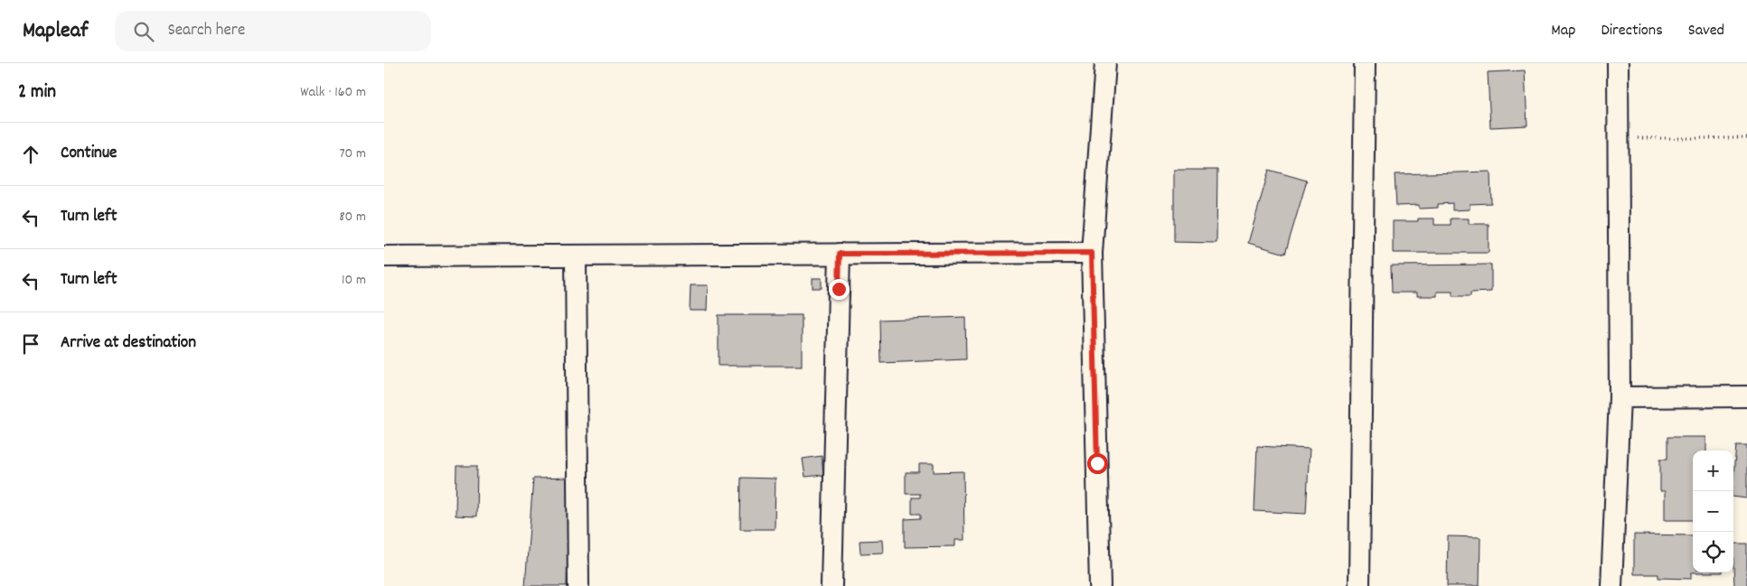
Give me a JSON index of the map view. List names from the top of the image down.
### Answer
{
  "page": {
    "header": "Mapleaf",
    "search": "Search here",
    "nav": ["Map", "Directions", "Saved"],
    "heading": ["2 min", "Walk · 160 m"],
    "list": [
      ["Continue", "70 m"],
      ["Turn left", "80 m"],
      ["Turn left", "10 m"],
      "Arrive at destination"
    ],
    "map_buttons": ["+", "−"]
  }
}
